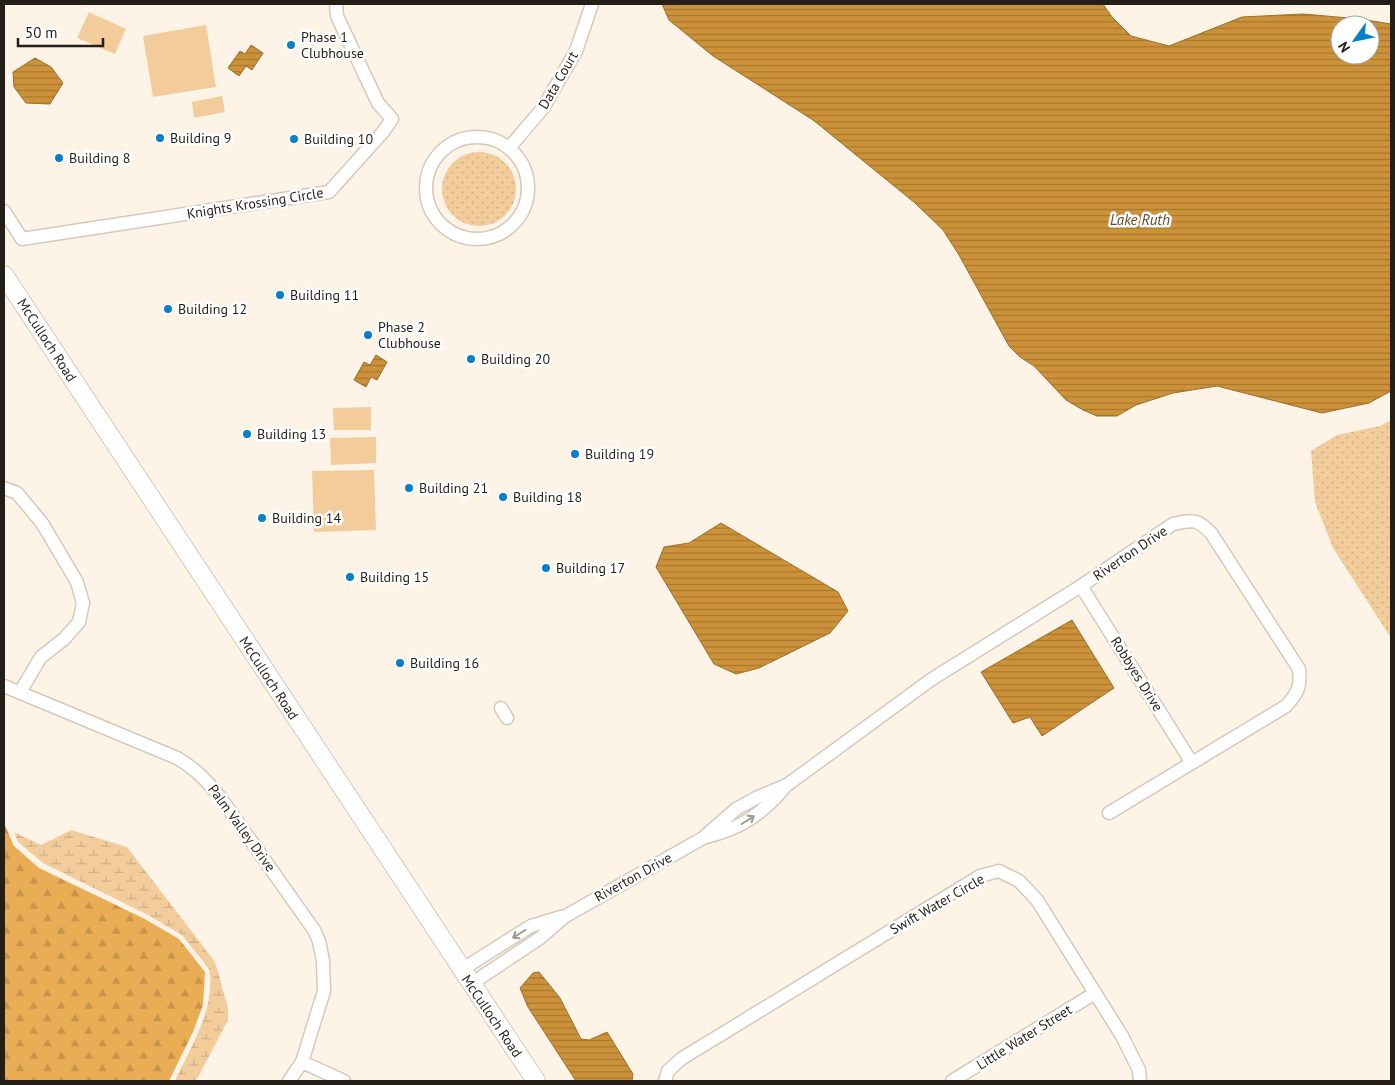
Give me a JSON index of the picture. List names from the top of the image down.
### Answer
{
  "streets": {
    "street": [
      "Data Court",
      "Knights Krossing Circle",
      "McCulloch Road",
      "Riverton Drive",
      "Robbyes Drive",
      "Palm Valley Drive",
      "Swift Water Circle",
      "Little Water Street"
    ]
  },
  "crossings": [
    ["McCulloch Road", "Riverton Drive"],
    ["Riverton Drive", "Robbyes Drive"],
    ["Swift Water Circle", "Little Water Street"]
  ],
  "water": ["Lake Ruth"],
  "places": [
    "Phase 1 Clubhouse",
    "Building 9",
    "Building 10",
    "Building 8",
    "Building 11",
    "Building 12",
    "Phase 2 Clubhouse",
    "Building 20",
    "Building 13",
    "Building 19",
    "Building 21",
    "Building 18",
    "Building 14",
    "Building 17",
    "Building 15",
    "Building 16"
  ],
  "scale_bar": "50 m",
  "north": "bottom left"
}
